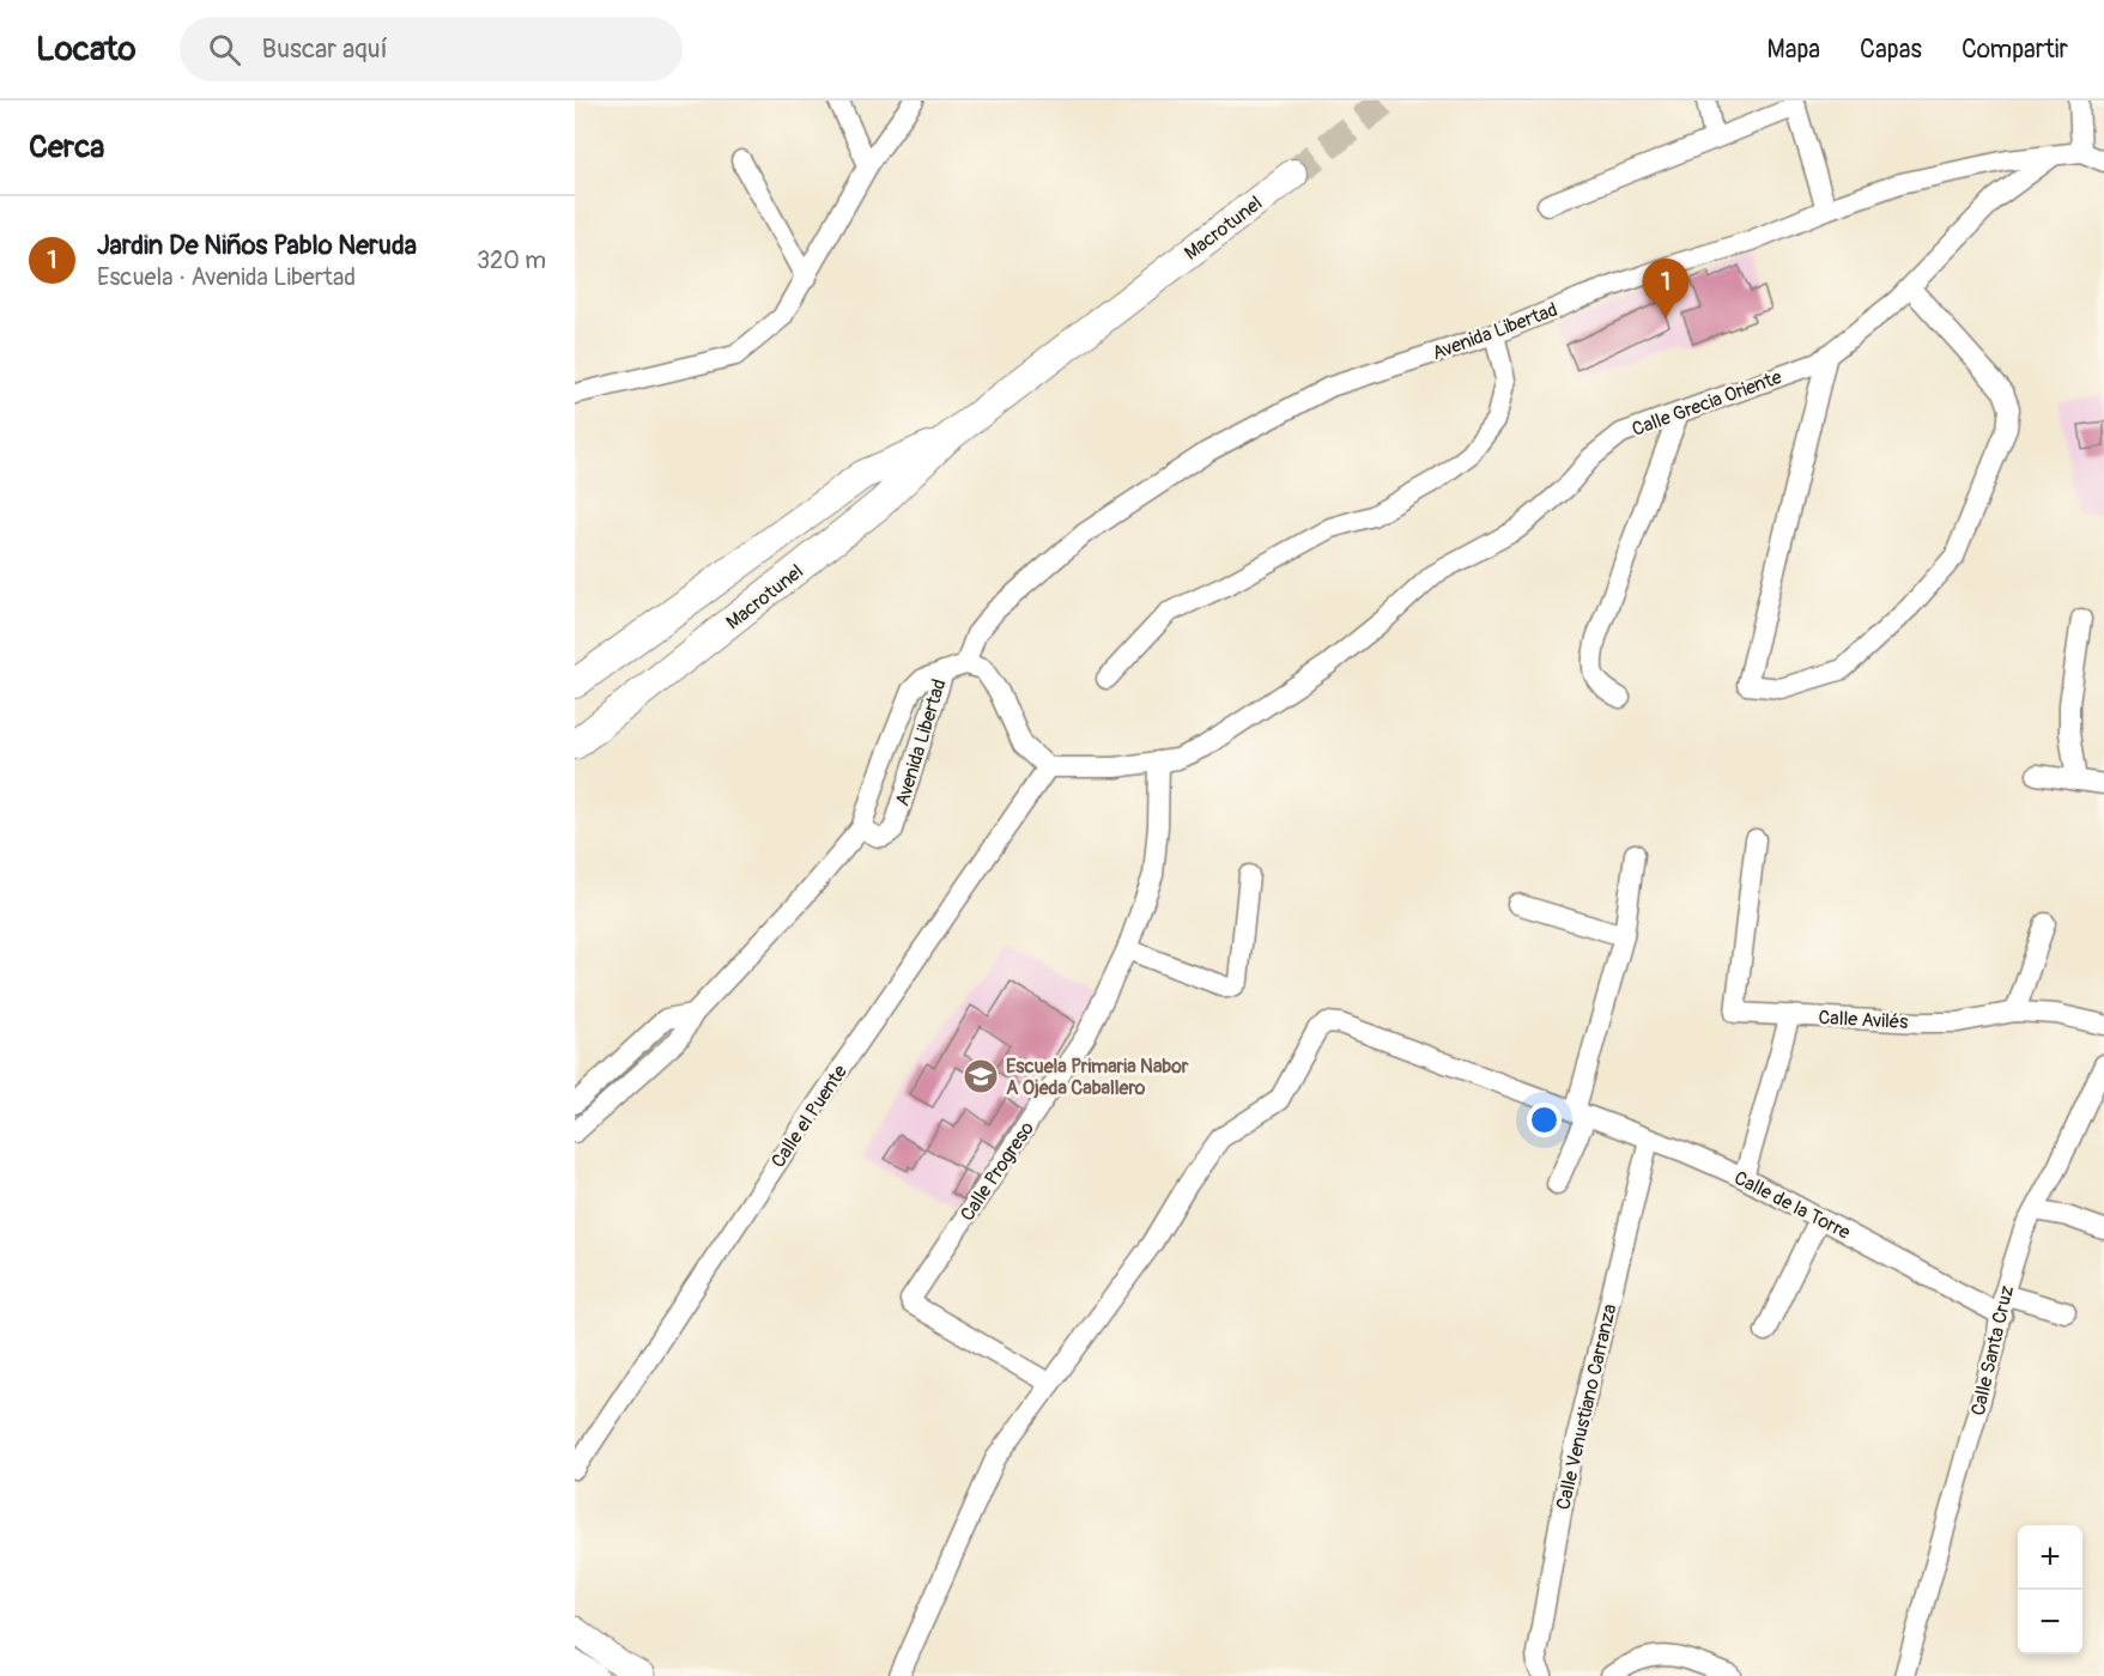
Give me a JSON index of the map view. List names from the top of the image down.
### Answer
{
  "streets": {
    "highway": ["Macrotunel"],
    "street": [
      "Avenida Libertad",
      "Calle Grecia Oriente",
      "Calle Avilés",
      "Calle el Puente",
      "Calle Progreso",
      "Calle de la Torre",
      "Calle Santa Cruz",
      "Calle Venustiano Carranza"
    ]
  },
  "crossings": [
    ["Avenida Libertad", "Calle Grecia Oriente"],
    ["Calle Grecia Oriente", "Calle el Puente"],
    ["Calle Grecia Oriente", "Calle Progreso"],
    ["Calle Avilés", "Calle de la Torre"],
    ["Calle Progreso", "Calle de la Torre"],
    ["Calle de la Torre", "Calle Santa Cruz"],
    ["Calle de la Torre", "Calle Venustiano Carranza"]
  ],
  "places": {
    "school or university": ["Escuela Primaria Nabor A Ojeda Caballero"]
  },
  "page": {
    "header": "Locato",
    "search": "Buscar aquí",
    "nav": ["Mapa", "Capas", "Compartir"],
    "heading": "Cerca",
    "list": [
      {
        "mark": "1",
        "name": "Jardin De Niños Pablo Neruda",
        "note": "Escuela · Avenida Libertad",
        "value": "320 m"
      }
    ],
    "pins": "1",
    "map_buttons": ["+", "−"]
  }
}
